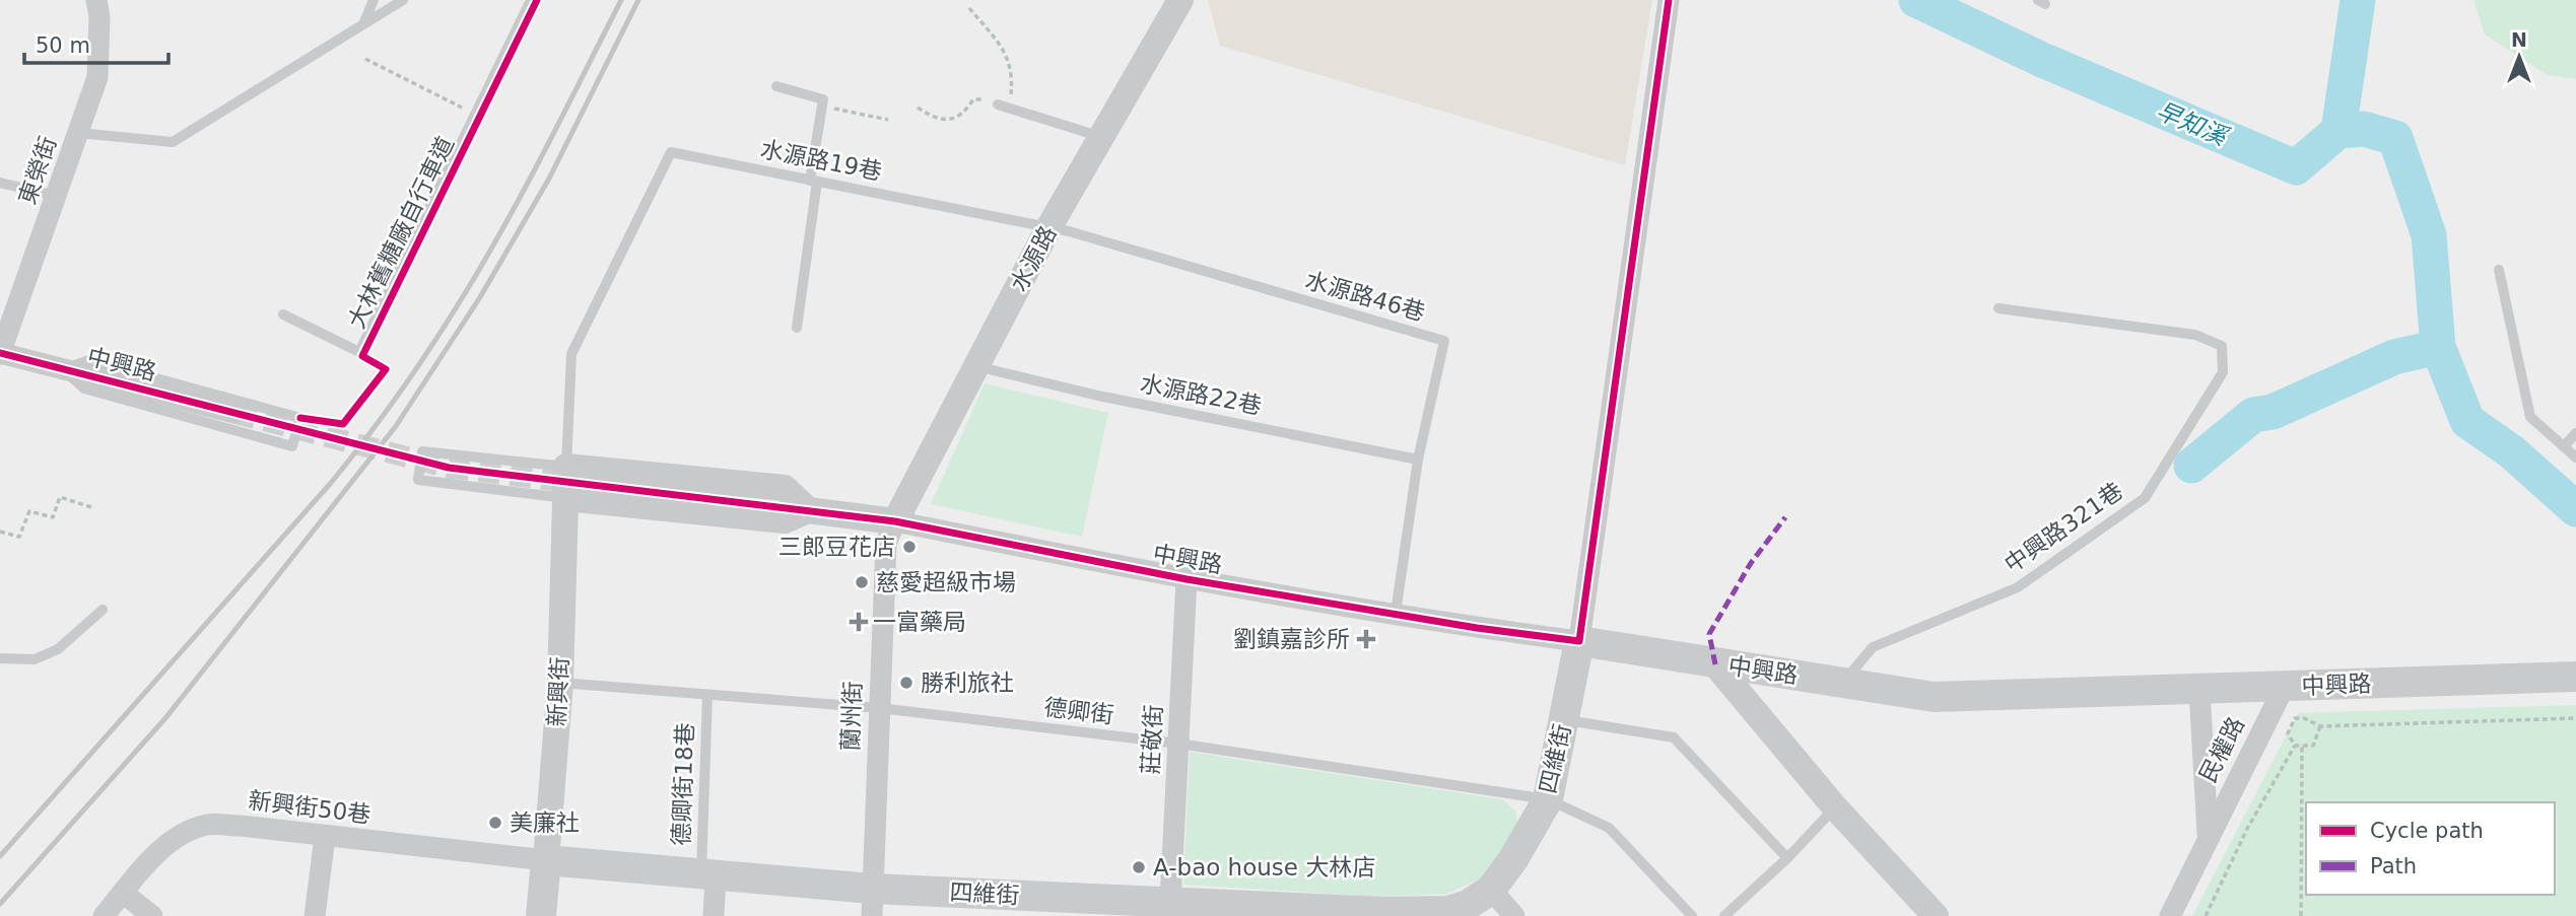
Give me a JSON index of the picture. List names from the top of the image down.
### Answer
{
  "streets": {
    "main road": ["中興路", "新興街", "四維街"],
    "street": [
      "東榮街",
      "水源路",
      "蘭州街",
      "莊敬街",
      "民權路",
      "新興街50巷"
    ],
    "lane": [
      "水源路19巷",
      "水源路46巷",
      "水源路22巷",
      "中興路321巷",
      "德卿街",
      "德卿街18巷"
    ],
    "cycle path": ["大林舊糖廠自行車道"]
  },
  "crossings": [
    ["水源路19巷", "水源路"],
    ["水源路19巷", "水源路46巷"],
    ["水源路19巷", "新興街"],
    ["東榮街", "中興路"],
    ["水源路", "水源路46巷"],
    ["水源路", "中興路"],
    ["水源路", "水源路22巷"],
    ["水源路", "蘭州街"],
    ["水源路46巷", "中興路"],
    ["水源路46巷", "水源路22巷"],
    ["中興路", "中興路321巷"],
    ["中興路", "蘭州街"],
    ["中興路", "莊敬街"],
    ["中興路", "民權路"],
    ["中興路", "四維街"],
    ["新興街", "德卿街"],
    ["新興街", "四維街"],
    ["新興街", "新興街50巷"],
    ["德卿街", "蘭州街"],
    ["德卿街", "莊敬街"],
    ["德卿街", "四維街"],
    ["德卿街", "德卿街18巷"],
    ["蘭州街", "四維街"],
    ["莊敬街", "四維街"],
    ["四維街", "德卿街18巷"],
    ["四維街", "新興街50巷"]
  ],
  "water": ["早知溪"],
  "places": {
    "other": [
      "三郎豆花店",
      "慈愛超級市場",
      "勝利旅社",
      "美廉社",
      "A-bao house 大林店"
    ],
    "health": ["一富藥局", "劉鎮嘉診所"]
  },
  "legend": ["Cycle path", "Path"],
  "scale_bar": "50 m",
  "north": "top"
}
